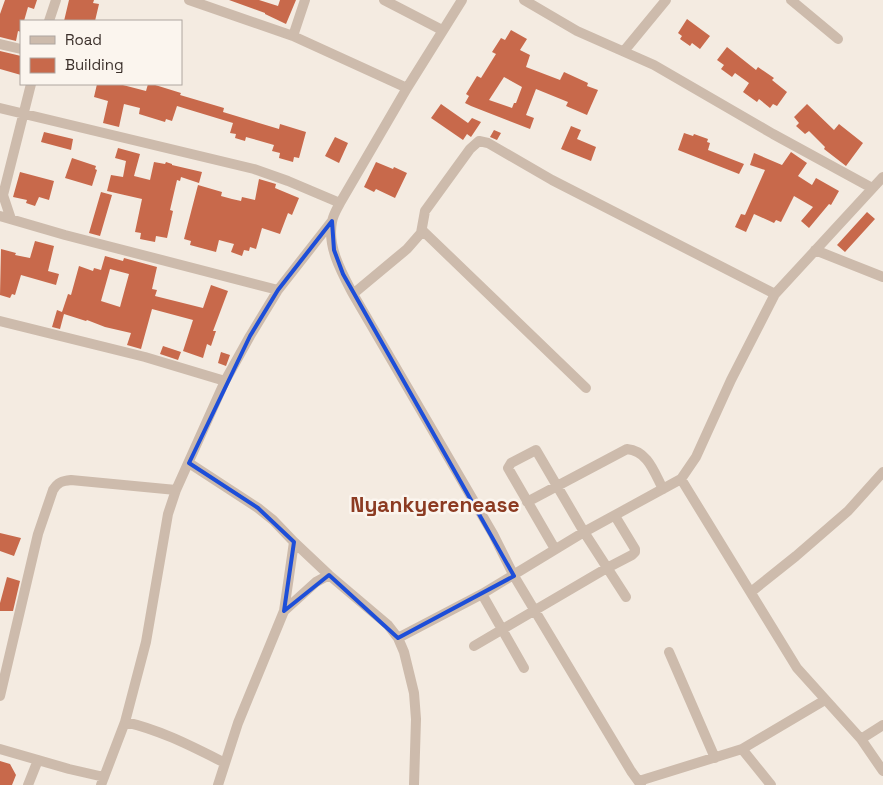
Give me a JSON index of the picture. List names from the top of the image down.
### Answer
{
  "districts": ["Nyankyerenease"],
  "legend": ["Road", "Building"]
}
